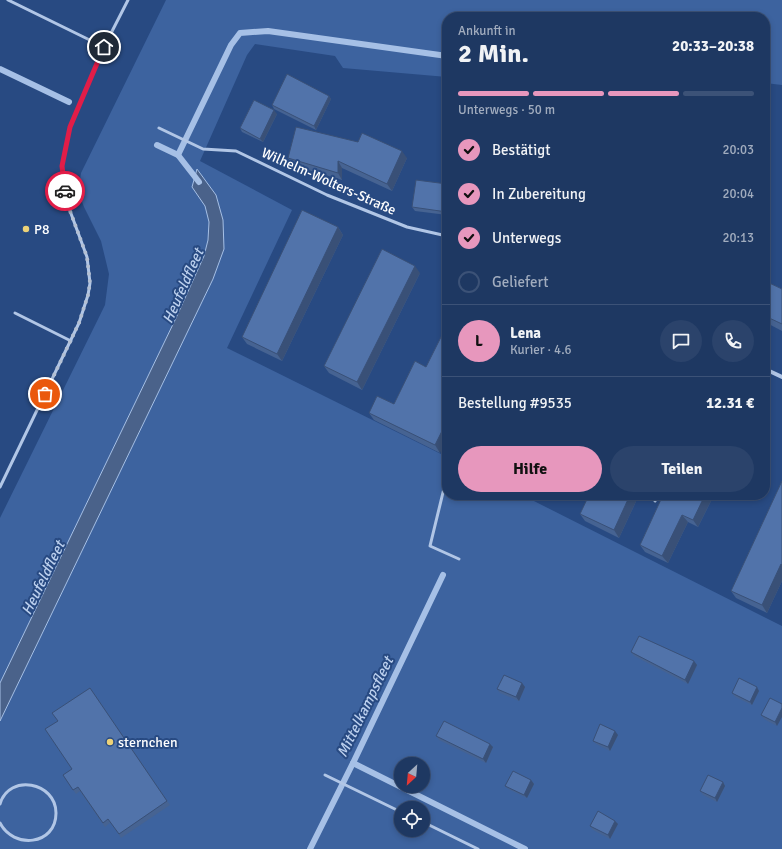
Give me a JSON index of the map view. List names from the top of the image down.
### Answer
{
  "streets": {
    "lane": ["Wilhelm-Wolters-Straße"]
  },
  "water": ["Heufeldfleet", "Mittelkampsfleet"],
  "places": ["P8", "sternchen"],
  "north": "bottom left",
  "page": {
    "heading": ["2 Min.", "Ankunft in", "20:33–20:38"],
    "panel": [
      "Lena",
      "Kurier · 4.6",
      "Bestellung #9535",
      "12.31 €"
    ],
    "bar": "Unterwegs · 50 m",
    "list": [
      ["Bestätigt", "20:03"],
      ["In Zubereitung", "20:04"],
      ["Unterwegs", "20:13"],
      "Geliefert"
    ],
    "round": "L",
    "buttons": ["Hilfe", "Teilen"]
  }
}
